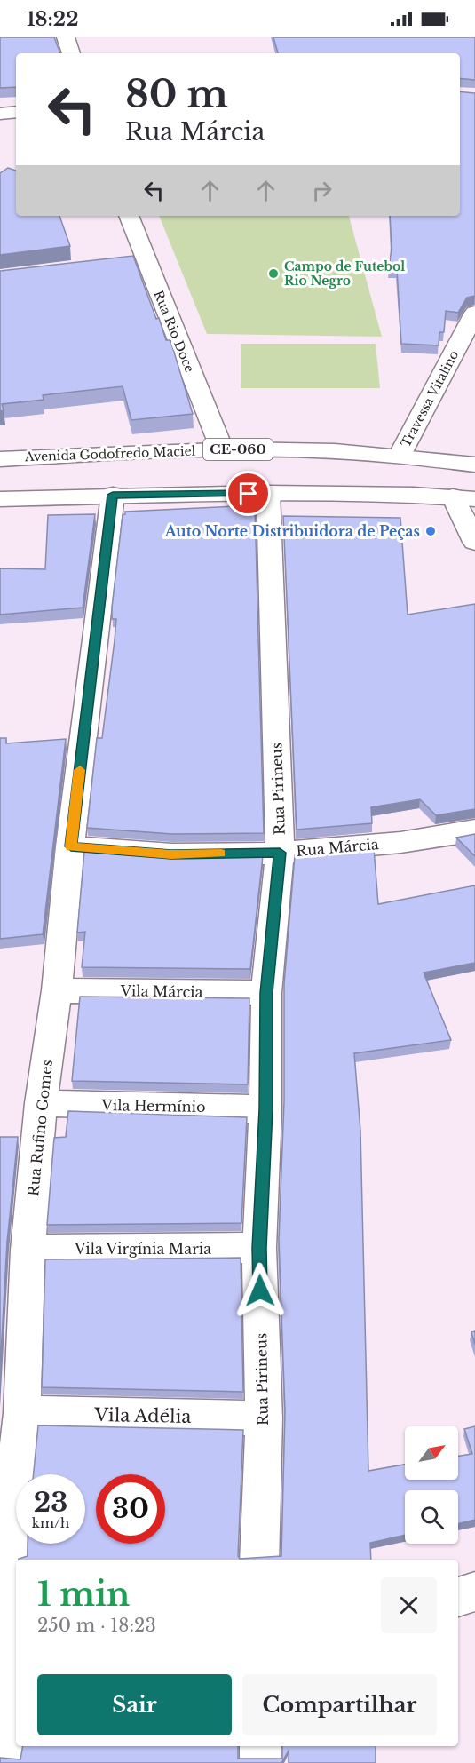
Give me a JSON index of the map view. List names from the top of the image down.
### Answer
{
  "streets": {
    "street": [
      "Rua Rio Doce",
      "Travessa Vitalino",
      "CE-060",
      "Avenida Godofredo Maciel",
      "Rua Pirineus",
      "Rua Márcia",
      "Vila Márcia",
      "Vila Hermínio",
      "Rua Rufino Gomes",
      "Vila Virgínia Maria",
      "Vila Adélia"
    ]
  },
  "crossings": [
    ["Rua Rio Doce", "Avenida Godofredo Maciel"],
    ["Travessa Vitalino", "Avenida Godofredo Maciel"],
    ["Rua Pirineus", "Rua Márcia"],
    ["Rua Pirineus", "Vila Márcia"],
    ["Rua Pirineus", "Vila Hermínio"],
    ["Rua Pirineus", "Vila Virgínia Maria"],
    ["Rua Pirineus", "Vila Adélia"],
    ["Rua Márcia", "Rua Rufino Gomes"],
    ["Vila Márcia", "Rua Rufino Gomes"],
    ["Vila Hermínio", "Rua Rufino Gomes"],
    ["Rua Rufino Gomes", "Vila Virgínia Maria"],
    ["Rua Rufino Gomes", "Vila Adélia"]
  ],
  "places": ["Campo de Futebol Rio Negro", "Auto Norte Distribuidora de Peças"],
  "north": "top right",
  "page": {
    "status": "18:22",
    "turn": ["80 m", "Rua Márcia"],
    "speed": "23 km/h",
    "limit": "30",
    "heading": ["1 min", "250 m · 18:23"],
    "buttons": ["Sair", "Compartilhar"]
  }
}
